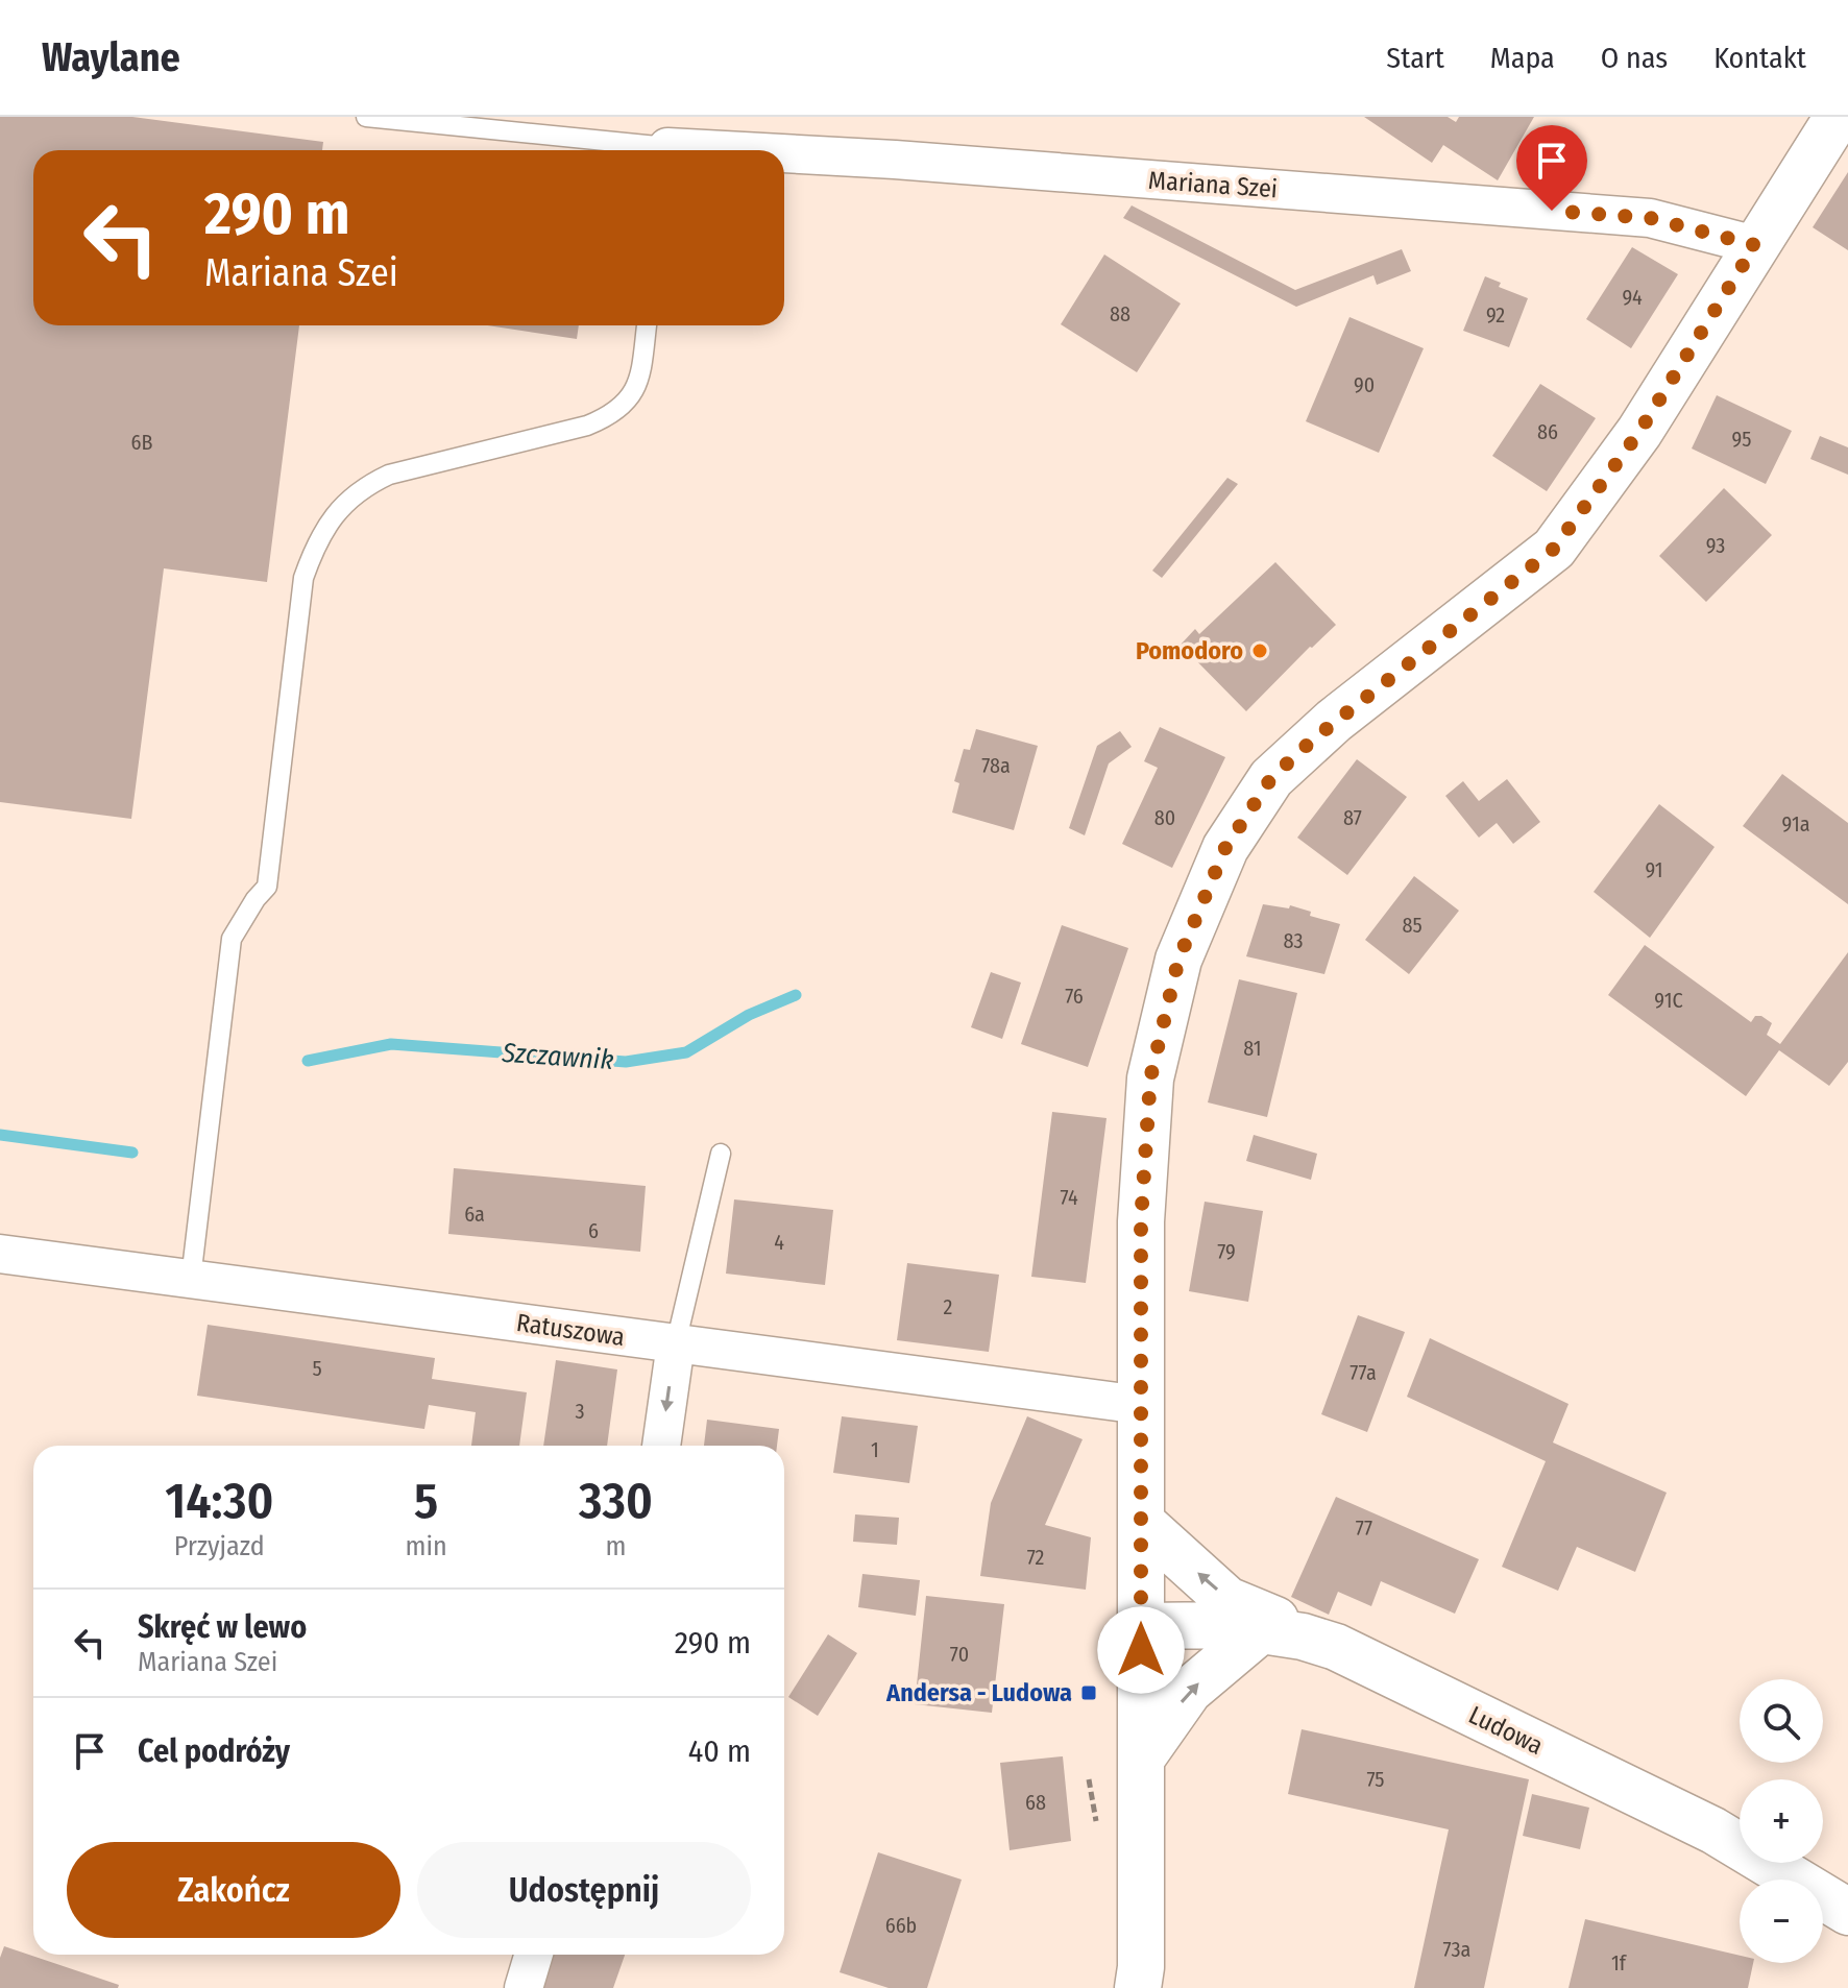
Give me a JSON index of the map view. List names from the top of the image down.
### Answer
{
  "streets": {
    "street": ["Mariana Szei", "Ratuszowa", "Ludowa"]
  },
  "water": ["Szczawnik"],
  "places": {
    "other": ["Pomodoro"],
    "transit": ["Andersa - Ludowa"]
  },
  "house_numbers": [
    "94",
    "88",
    "92",
    "90",
    "86",
    "95",
    "6B",
    "93",
    "78a",
    "80",
    "87",
    "91a",
    "91",
    "85",
    "83",
    "76",
    "91C",
    "81",
    "74",
    "6a",
    "6",
    "4",
    "79",
    "2",
    "5",
    "77a",
    "3",
    "1",
    "77",
    "72",
    "70",
    "75",
    "68",
    "66b",
    "73a",
    "1f"
  ],
  "page": {
    "header": "Waylane",
    "nav": [
      "Start",
      "Mapa",
      "O nas",
      "Kontakt"
    ],
    "turn": ["290 m", "Mariana Szei"],
    "eta": [
      "14:30",
      "Przyjazd",
      "5",
      "min",
      "330",
      "m"
    ],
    "list": [
      {
        "name": "Skręć w lewo",
        "note": "Mariana Szei",
        "value": "290 m"
      },
      {
        "name": "Cel podróży",
        "value": "40 m"
      }
    ],
    "map_buttons": ["+", "−"],
    "buttons": ["Zakończ", "Udostępnij"]
  }
}
